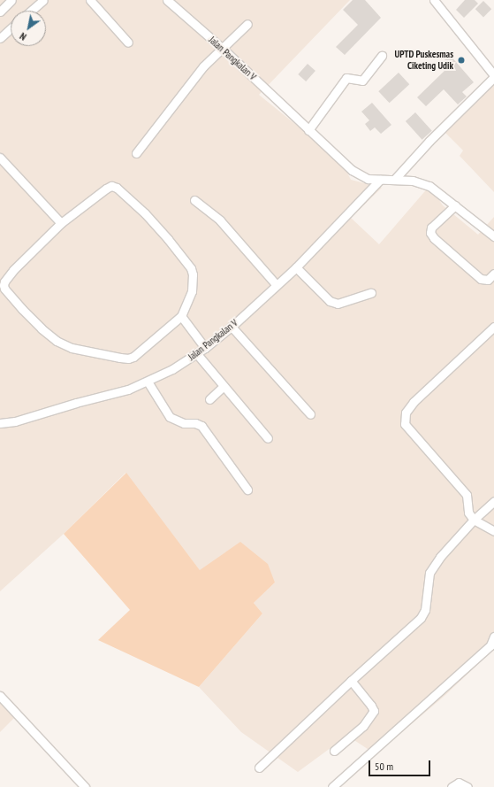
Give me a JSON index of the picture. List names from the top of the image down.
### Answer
{
  "streets": {
    "street": ["Jalan Pangkalan V"]
  },
  "places": ["UPTD Puskesmas Ciketing Udik"],
  "scale_bar": "50 m",
  "north": "bottom left"
}
